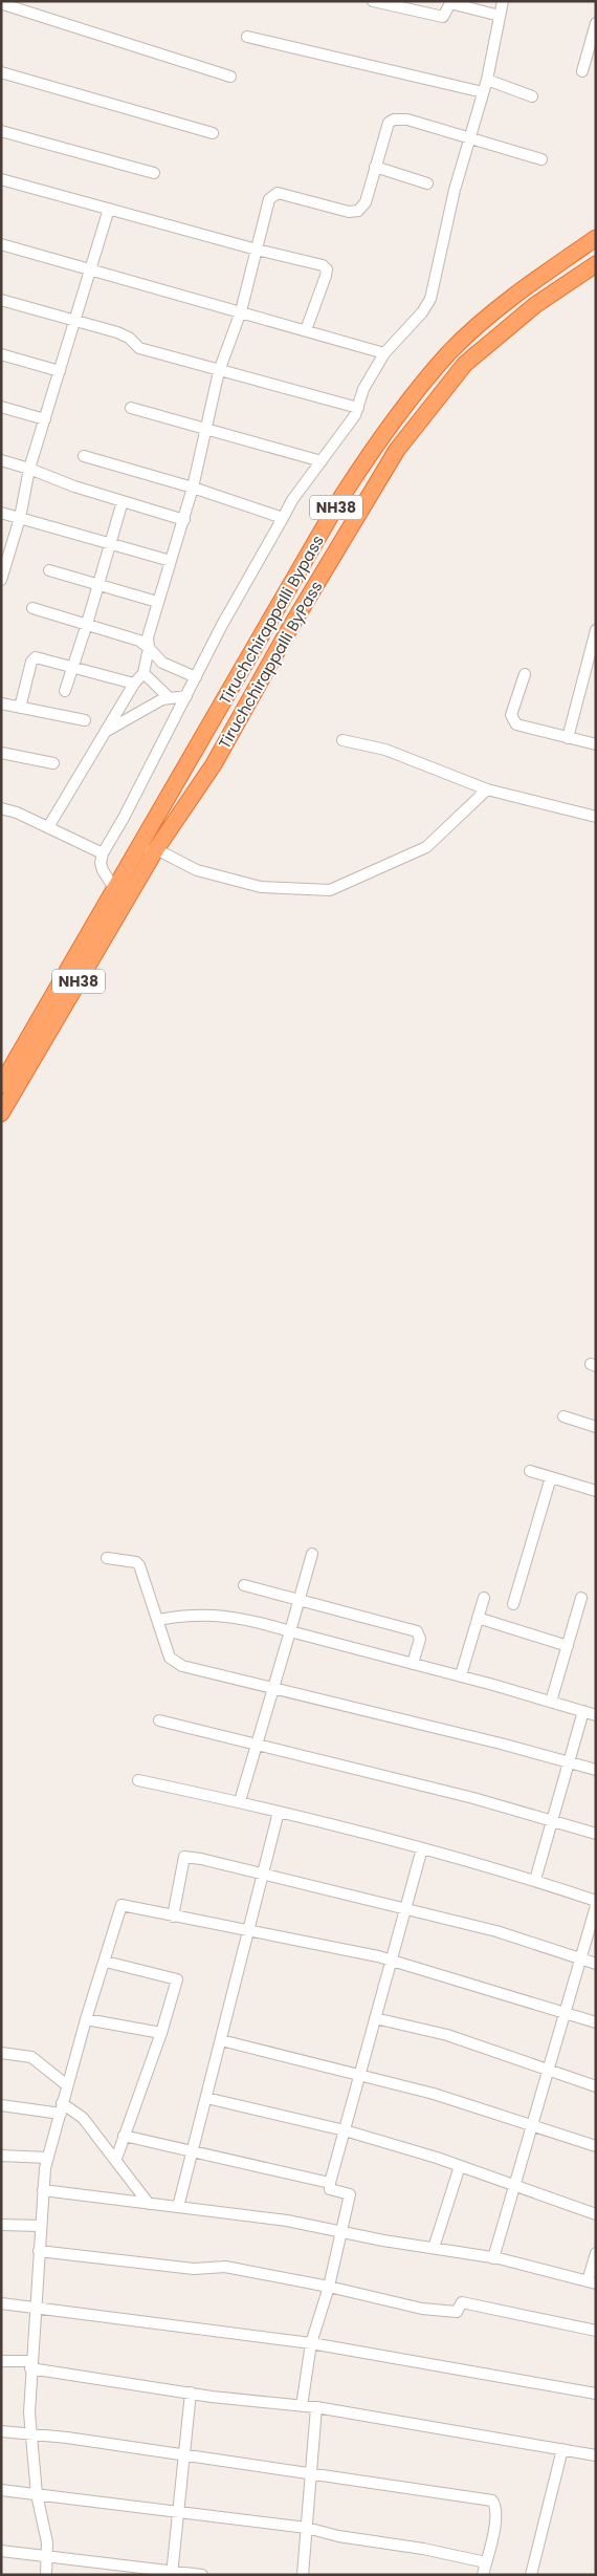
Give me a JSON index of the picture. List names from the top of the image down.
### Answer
{
  "streets": {
    "highway": ["NH38", "Tiruchchirappalli Bypass", "Tiruchchirappalli ByPass"]
  },
  "crossings": [
    ["Tiruchchirappalli Bypass", "Tiruchchirappalli ByPass"]
  ]
}
